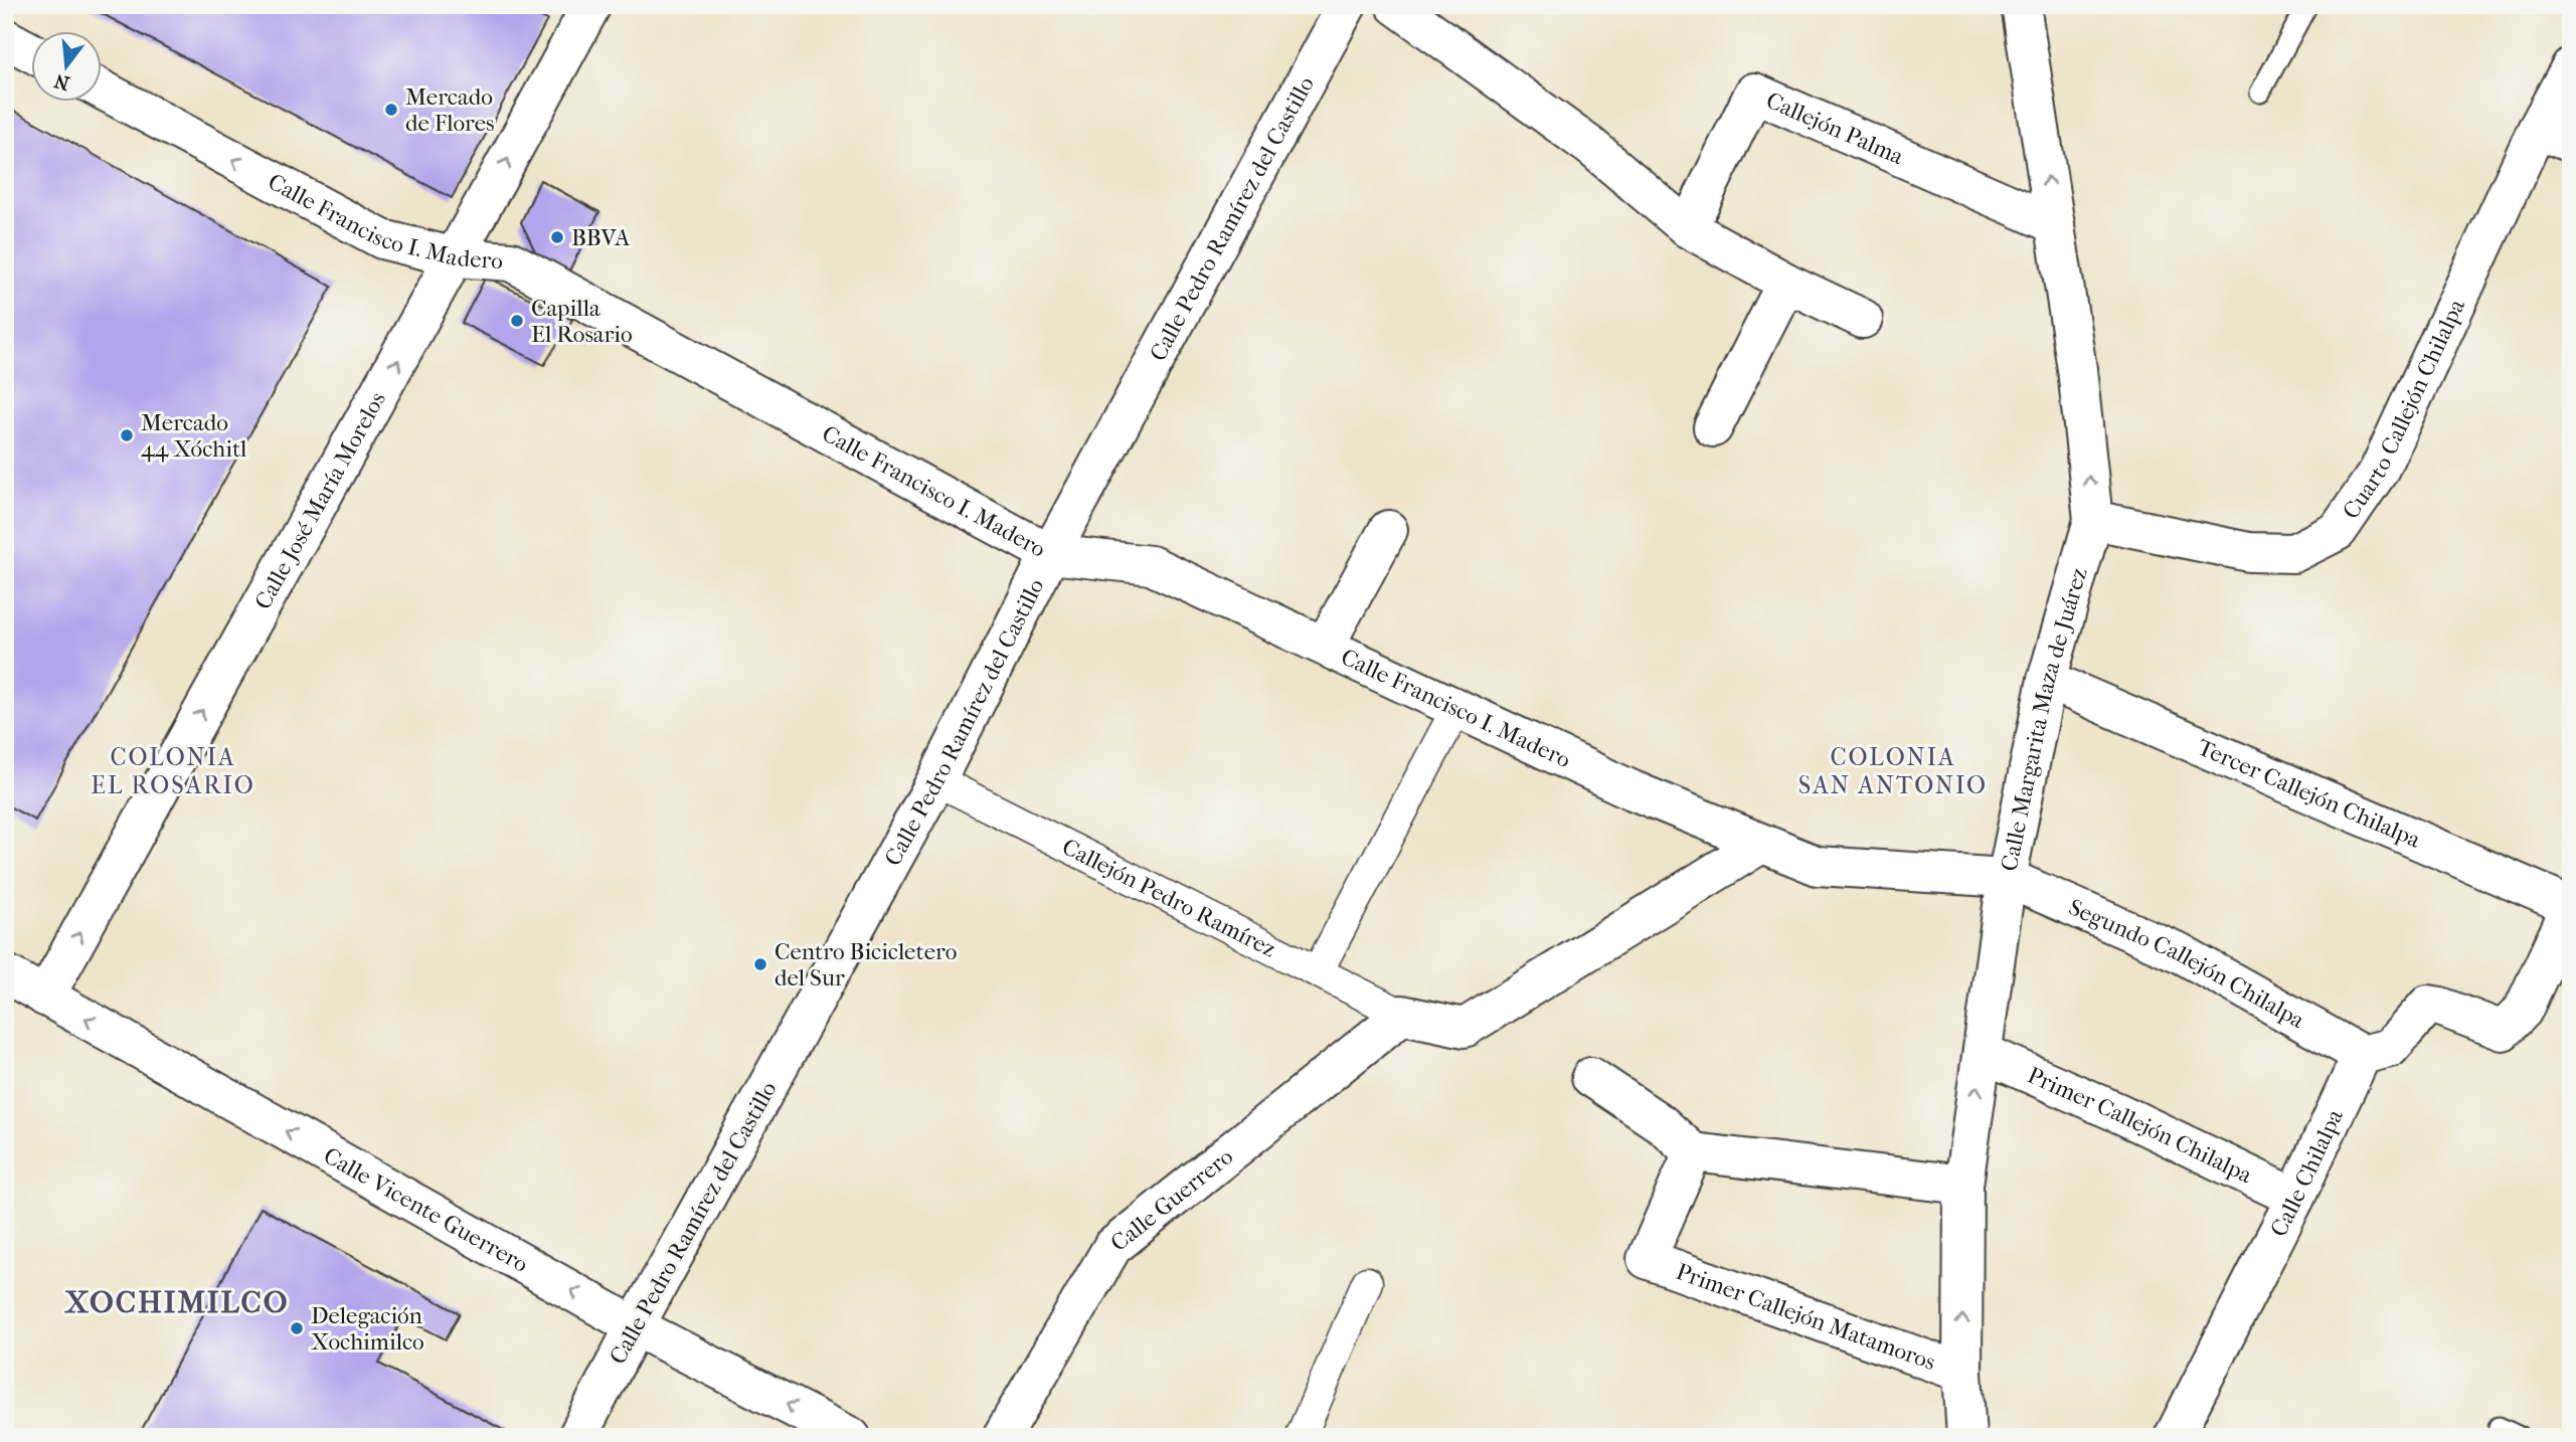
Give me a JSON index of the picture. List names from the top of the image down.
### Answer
{
  "streets": {
    "street": [
      "Callejón Palma",
      "Calle Pedro Ramírez del Castillo",
      "Calle Francisco I. Madero",
      "Cuarto Callejón Chilalpa",
      "Calle José María Morelos",
      "Calle Margarita Maza de Juárez",
      "Tercer Callejón Chilalpa",
      "Callejón Pedro Ramírez",
      "Segundo Callejón Chilalpa",
      "Primer Callejón Chilalpa",
      "Calle Chilalpa",
      "Calle Guerrero",
      "Calle Vicente Guerrero",
      "Primer Callejón Matamoros"
    ]
  },
  "crossings": [
    ["Callejón Palma", "Calle Margarita Maza de Juárez"],
    ["Calle Pedro Ramírez del Castillo", "Calle Francisco I. Madero"],
    ["Calle Pedro Ramírez del Castillo", "Callejón Pedro Ramírez"],
    ["Calle Pedro Ramírez del Castillo", "Calle Vicente Guerrero"],
    ["Calle Francisco I. Madero", "Calle José María Morelos"],
    ["Calle Francisco I. Madero", "Calle Margarita Maza de Juárez"],
    ["Calle Francisco I. Madero", "Segundo Callejón Chilalpa"],
    ["Cuarto Callejón Chilalpa", "Calle Margarita Maza de Juárez"],
    ["Calle José María Morelos", "Calle Vicente Guerrero"],
    ["Calle Margarita Maza de Juárez", "Tercer Callejón Chilalpa"],
    ["Calle Margarita Maza de Juárez", "Segundo Callejón Chilalpa"],
    ["Calle Margarita Maza de Juárez", "Primer Callejón Chilalpa"],
    ["Calle Margarita Maza de Juárez", "Primer Callejón Matamoros"],
    ["Callejón Pedro Ramírez", "Calle Guerrero"],
    ["Segundo Callejón Chilalpa", "Calle Chilalpa"],
    ["Primer Callejón Chilalpa", "Calle Chilalpa"]
  ],
  "one_way": ["Calle José María Morelos", "Calle Margarita Maza de Juárez", "Calle Vicente Guerrero"],
  "districts": ["COLONIA EL ROSARIO", "COLONIA SAN ANTONIO", "XOCHIMILCO"],
  "places": [
    "Mercado de Flores",
    "BBVA",
    "Capilla El Rosario",
    "Mercado 44 Xóchitl",
    "Centro Bicicletero del Sur",
    "Delegación Xochimilco"
  ],
  "north": "bottom"
}
